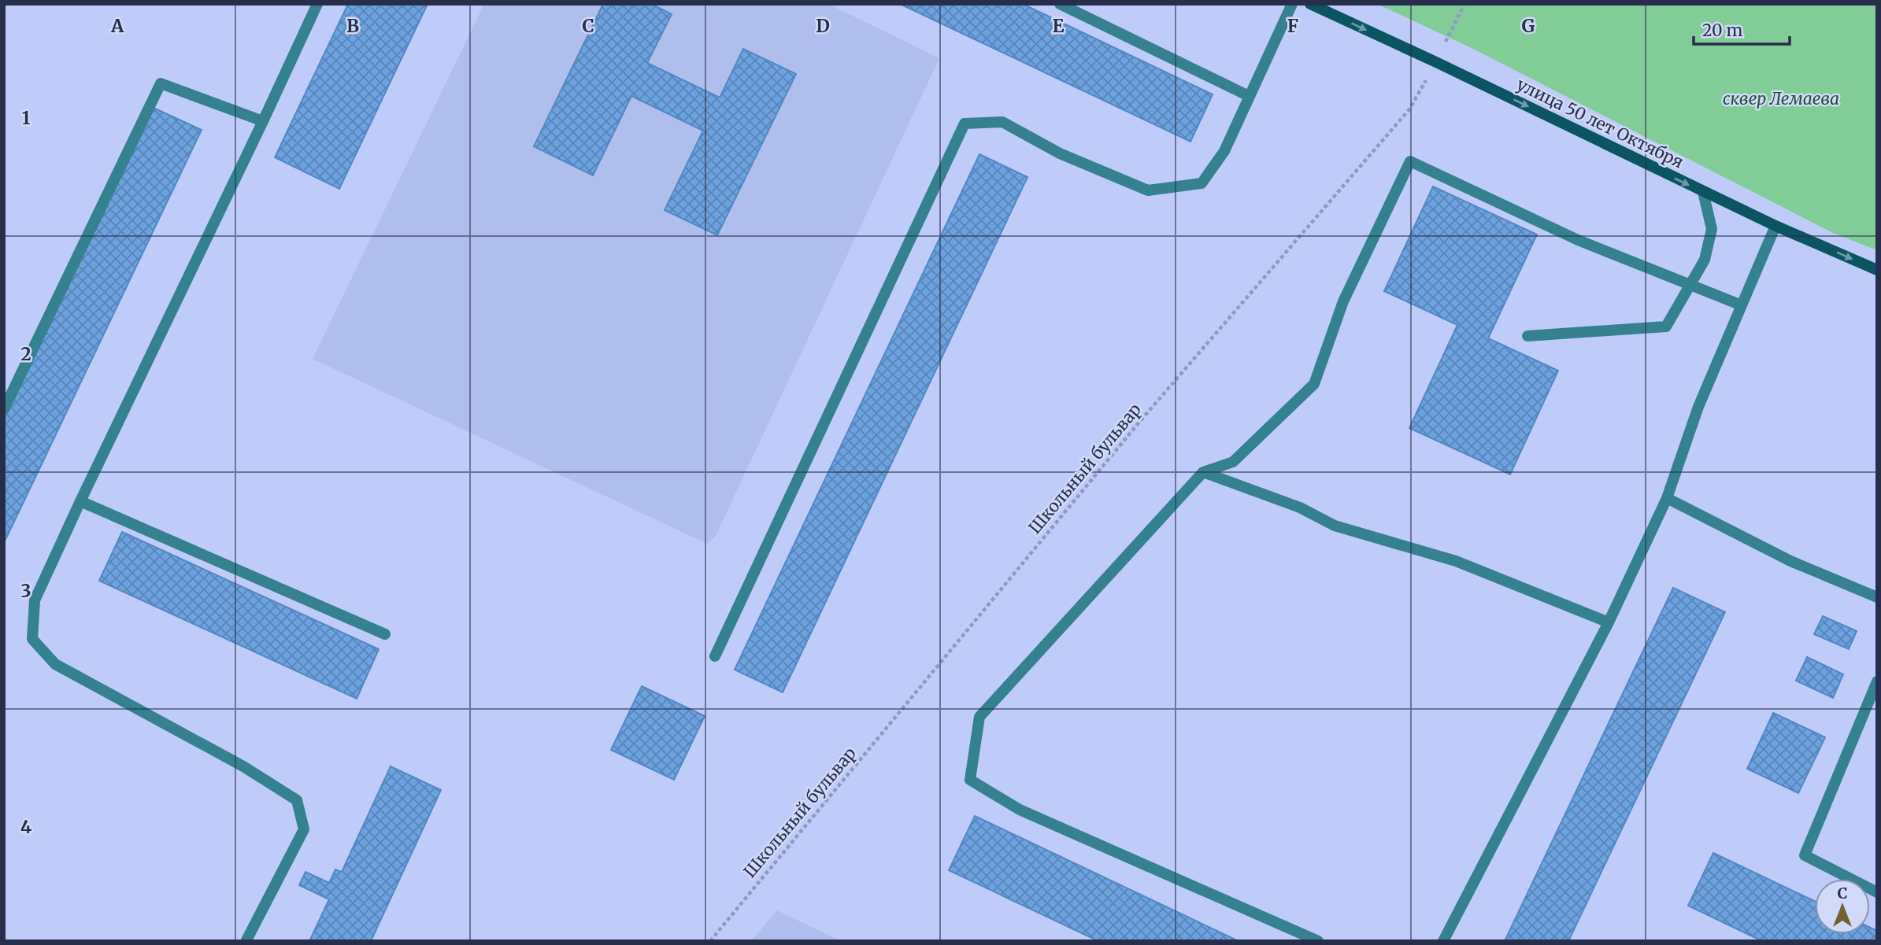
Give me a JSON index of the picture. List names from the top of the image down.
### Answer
{
  "streets": {
    "street": ["улица 50 лет Октября"],
    "path": ["Школьный бульвар"]
  },
  "crossings": [
    ["улица 50 лет Октября", "Школьный бульвар"]
  ],
  "one_way": ["улица 50 лет Октября"],
  "parks": ["сквер Лемаева"],
  "scale_bar": "20 m",
  "north": "top",
  "grid": {
    "columns": [
      "A",
      "B",
      "C",
      "D",
      "E",
      "F",
      "G"
    ],
    "rows": [
      "1",
      "2",
      "3",
      "4"
    ]
  }
}
